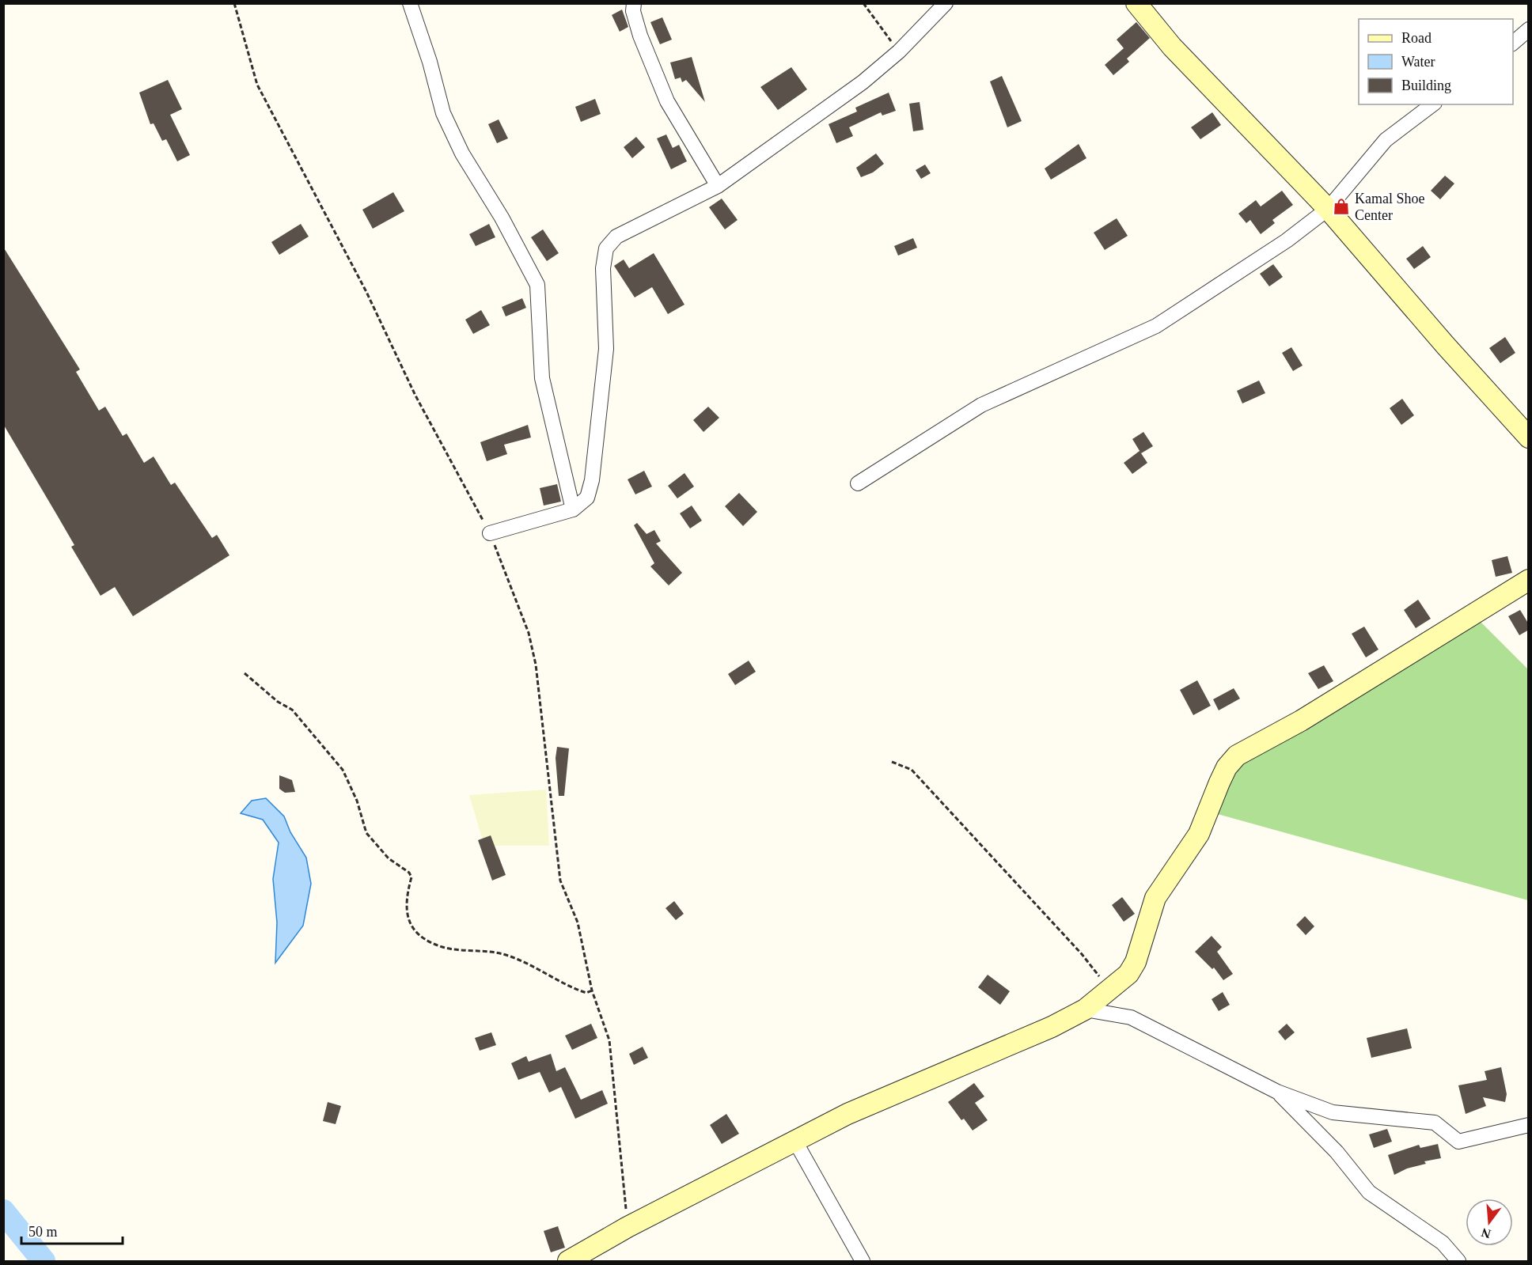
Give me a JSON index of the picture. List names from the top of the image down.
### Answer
{
  "places": {
    "shop": ["Kamal Shoe Center"]
  },
  "legend": ["Road", "Water", "Building"],
  "scale_bar": "50 m",
  "north": "bottom"
}
